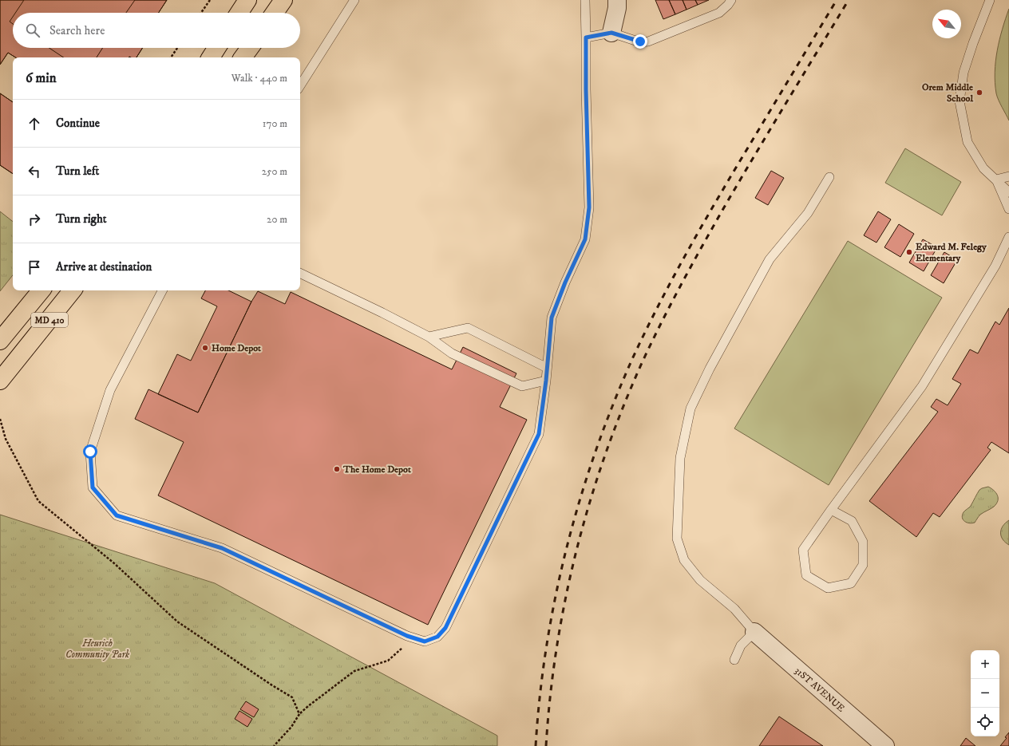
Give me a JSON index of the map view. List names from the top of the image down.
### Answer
{
  "streets": {
    "main road": ["MD 410"],
    "street": ["31ST AVENUE"]
  },
  "parks": ["Heurich Community Park"],
  "places": [
    "Orem Middle School",
    "Edward M. Felegy Elementary",
    "Home Depot",
    "The Home Depot"
  ],
  "north": "top left",
  "page": {
    "search": "Search here",
    "heading": ["6 min", "Walk · 440 m"],
    "list": [
      ["Continue", "170 m"],
      ["Turn left", "250 m"],
      ["Turn right", "20 m"],
      "Arrive at destination"
    ],
    "map_buttons": ["+", "−"]
  }
}
